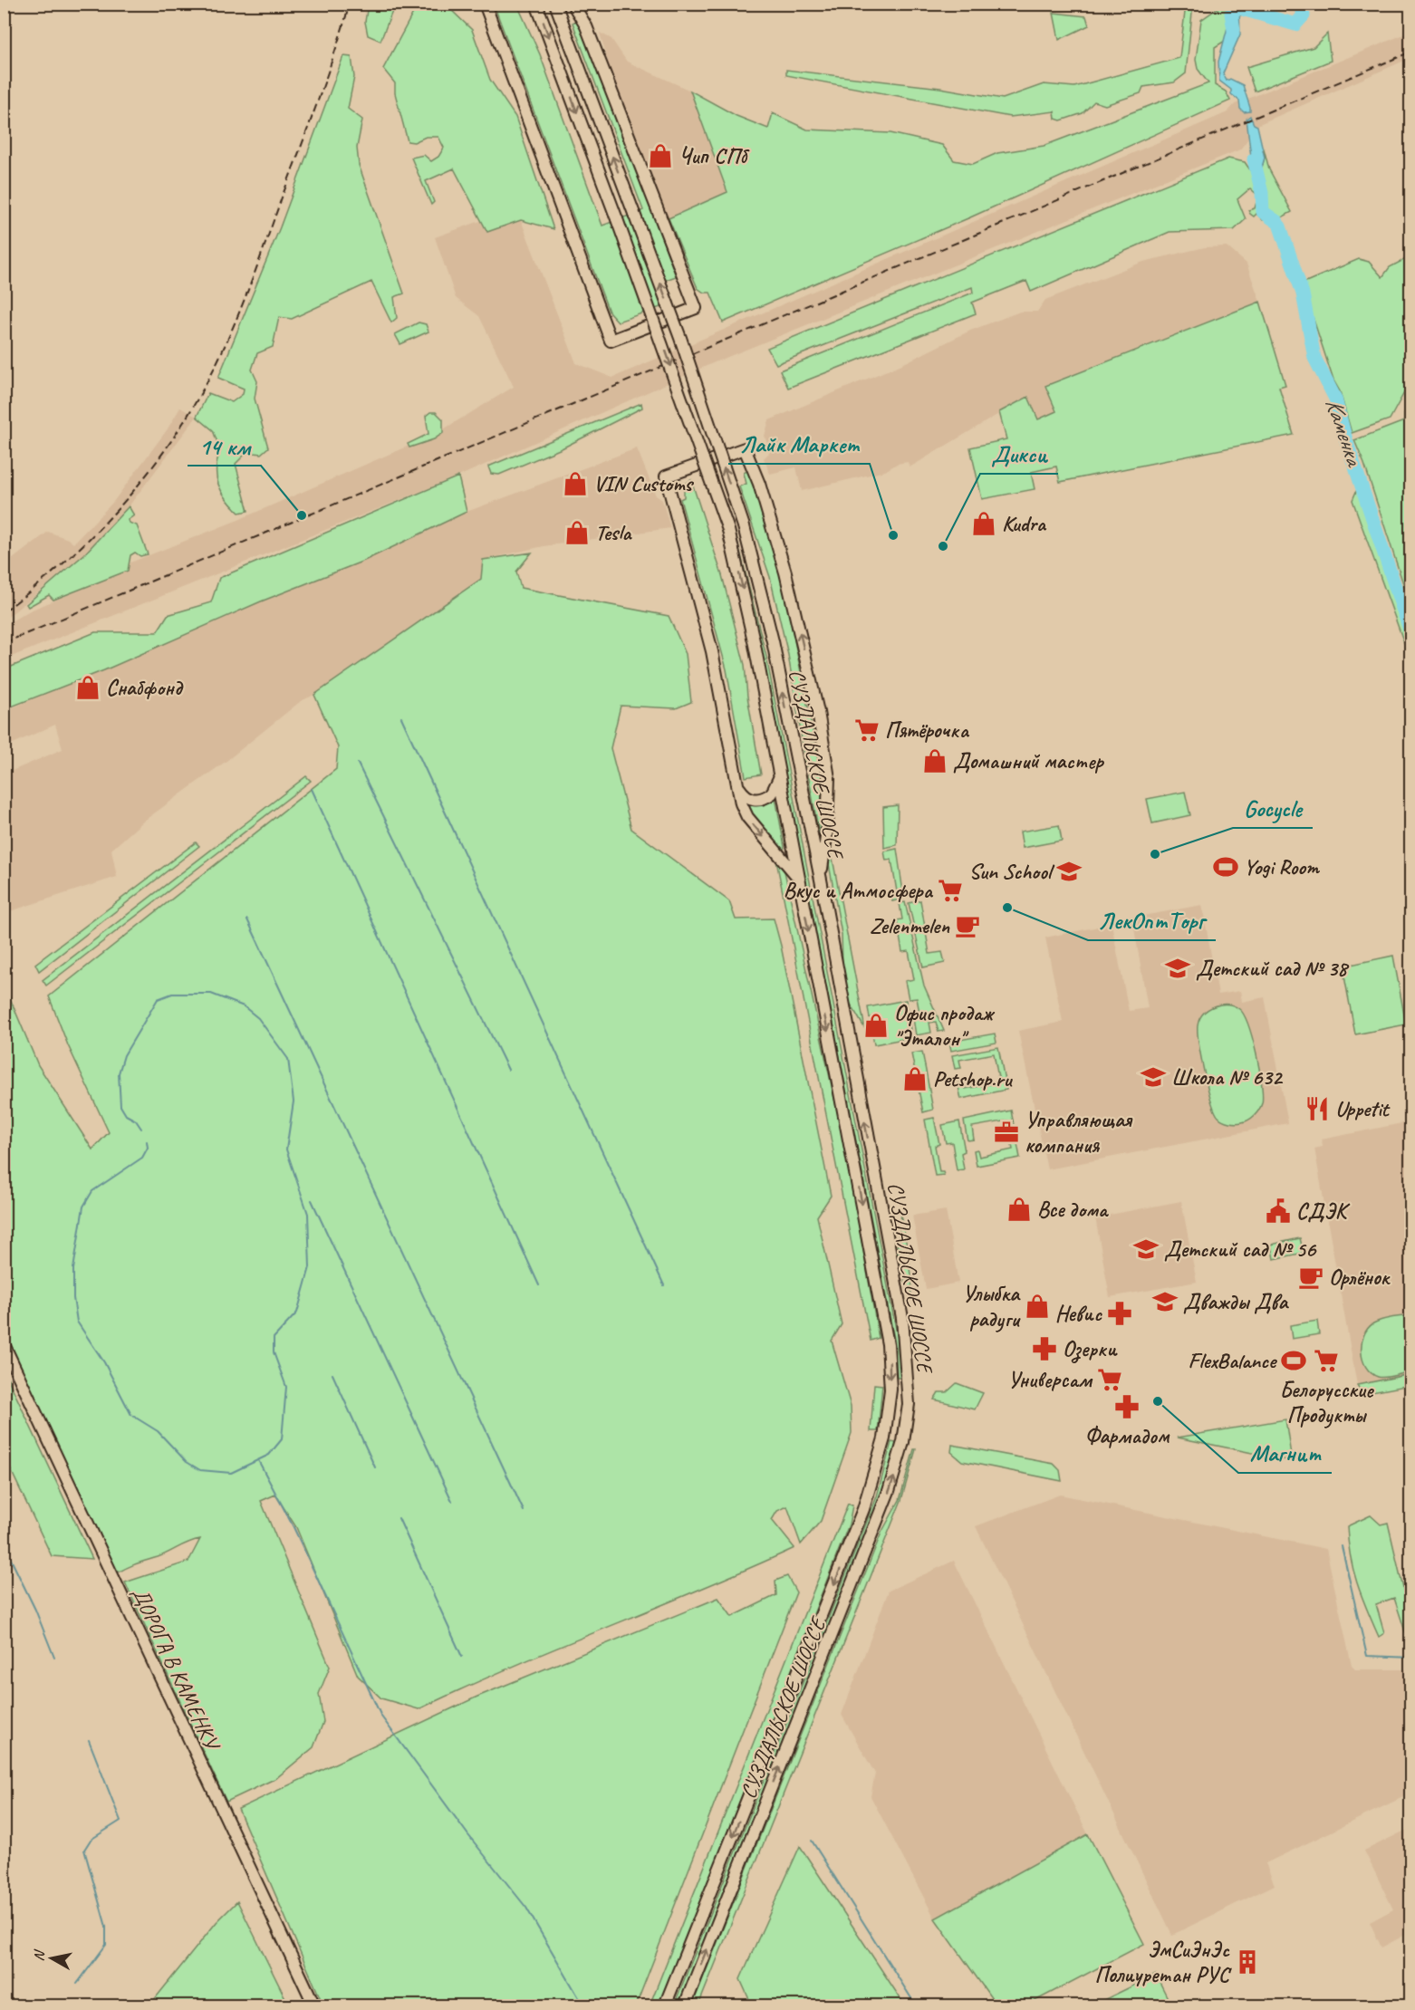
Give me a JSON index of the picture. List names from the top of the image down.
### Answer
{
  "streets": {
    "main road": ["СУЗДАЛЬСКОЕ ШОССЕ", "ДОРОГА В КАМЕНКУ"]
  },
  "water": ["Каменка"],
  "places": {
    "shop": [
      "Чип СПб",
      "VIN Customs",
      "Kudra",
      "Tesla",
      "Снабфонд",
      "Домашний мастер",
      "Офис продаж \"Эталон\"",
      "Petshop.ru",
      "Все дома",
      "Улыбка радуги"
    ],
    "other": [
      "14 км",
      "Лайк Маркет",
      "Дикси",
      "Gocycle",
      "ЛекОптТорг",
      "Магнит"
    ],
    "supermarket": [
      "Пятёрочка",
      "Вкус и Атмосфера",
      "Белорусские Продукты",
      "Универсам"
    ],
    "sports": ["Yogi Room", "FlexBalance"],
    "school or university": [
      "Sun School",
      "Детский сад № 38",
      "Школа № 632",
      "Детский сад № 56",
      "Дважды Два"
    ],
    "cafe": ["Zelenmelen", "Орлёнок"],
    "restaurant": ["Uppetit"],
    "office": ["Управляющая компания"],
    "public building": ["СДЭК"],
    "pharmacy": ["Невис", "Озерки", "Фармадом"],
    "building": ["ЭмСиЭнЭс Полиуретан РУС"]
  },
  "north": "left"
}
